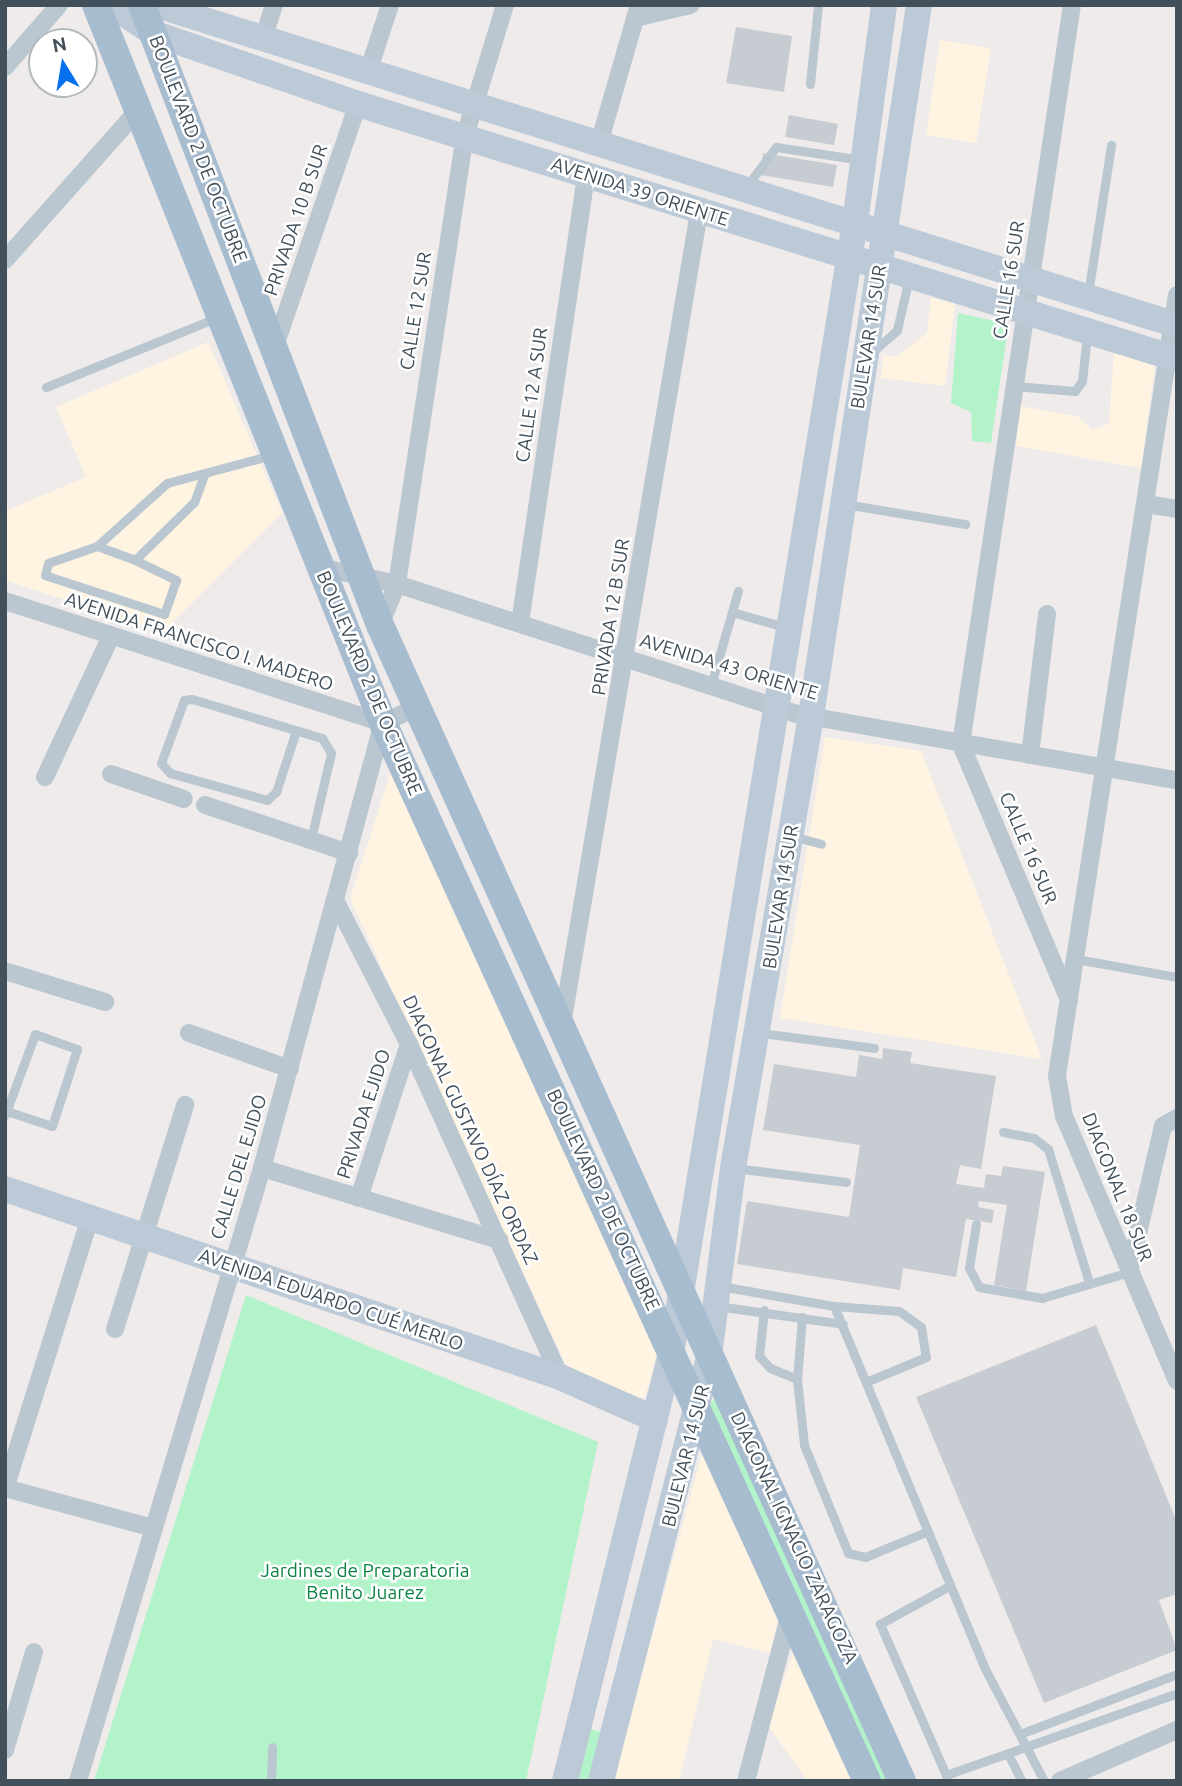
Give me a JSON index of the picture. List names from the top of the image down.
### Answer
{
  "streets": {
    "main road": [
      "BOULEVARD 2 DE OCTUBRE",
      "AVENIDA 39 ORIENTE",
      "BULEVAR 14 SUR",
      "AVENIDA EDUARDO CUÉ MERLO",
      "DIAGONAL IGNACIO ZARAGOZA"
    ],
    "street": [
      "PRIVADA 10 B SUR",
      "CALLE 16 SUR",
      "CALLE 12 SUR",
      "CALLE 12 A SUR",
      "PRIVADA 12 B SUR",
      "AVENIDA FRANCISCO I. MADERO",
      "AVENIDA 43 ORIENTE",
      "PRIVADA EJIDO",
      "DIAGONAL GUSTAVO DÍAZ ORDAZ",
      "CALLE DEL EJIDO",
      "DIAGONAL 18 SUR"
    ]
  },
  "crossings": [
    ["BOULEVARD 2 DE OCTUBRE", "AVENIDA 39 ORIENTE"],
    ["BOULEVARD 2 DE OCTUBRE", "PRIVADA 10 B SUR"],
    ["BOULEVARD 2 DE OCTUBRE", "CALLE 12 SUR"],
    ["BOULEVARD 2 DE OCTUBRE", "BULEVAR 14 SUR"],
    ["BOULEVARD 2 DE OCTUBRE", "PRIVADA 12 B SUR"],
    ["BOULEVARD 2 DE OCTUBRE", "AVENIDA FRANCISCO I. MADERO"],
    ["BOULEVARD 2 DE OCTUBRE", "AVENIDA 43 ORIENTE"],
    ["BOULEVARD 2 DE OCTUBRE", "CALLE DEL EJIDO"],
    ["BOULEVARD 2 DE OCTUBRE", "DIAGONAL IGNACIO ZARAGOZA"],
    ["AVENIDA 39 ORIENTE", "PRIVADA 10 B SUR"],
    ["AVENIDA 39 ORIENTE", "CALLE 16 SUR"],
    ["AVENIDA 39 ORIENTE", "CALLE 12 SUR"],
    ["AVENIDA 39 ORIENTE", "BULEVAR 14 SUR"],
    ["AVENIDA 39 ORIENTE", "CALLE 12 A SUR"],
    ["AVENIDA 39 ORIENTE", "PRIVADA 12 B SUR"],
    ["CALLE 16 SUR", "AVENIDA 43 ORIENTE"],
    ["CALLE 16 SUR", "DIAGONAL 18 SUR"],
    ["CALLE 12 SUR", "AVENIDA 43 ORIENTE"],
    ["BULEVAR 14 SUR", "AVENIDA 43 ORIENTE"],
    ["BULEVAR 14 SUR", "AVENIDA EDUARDO CUÉ MERLO"],
    ["BULEVAR 14 SUR", "DIAGONAL IGNACIO ZARAGOZA"],
    ["CALLE 12 A SUR", "AVENIDA 43 ORIENTE"],
    ["PRIVADA 12 B SUR", "AVENIDA 43 ORIENTE"],
    ["AVENIDA FRANCISCO I. MADERO", "CALLE DEL EJIDO"],
    ["PRIVADA EJIDO", "DIAGONAL GUSTAVO DÍAZ ORDAZ"],
    ["DIAGONAL GUSTAVO DÍAZ ORDAZ", "CALLE DEL EJIDO"],
    ["DIAGONAL GUSTAVO DÍAZ ORDAZ", "AVENIDA EDUARDO CUÉ MERLO"],
    ["CALLE DEL EJIDO", "AVENIDA EDUARDO CUÉ MERLO"]
  ],
  "parks": ["Jardines de Preparatoria Benito Juarez"],
  "north": "top"
}
